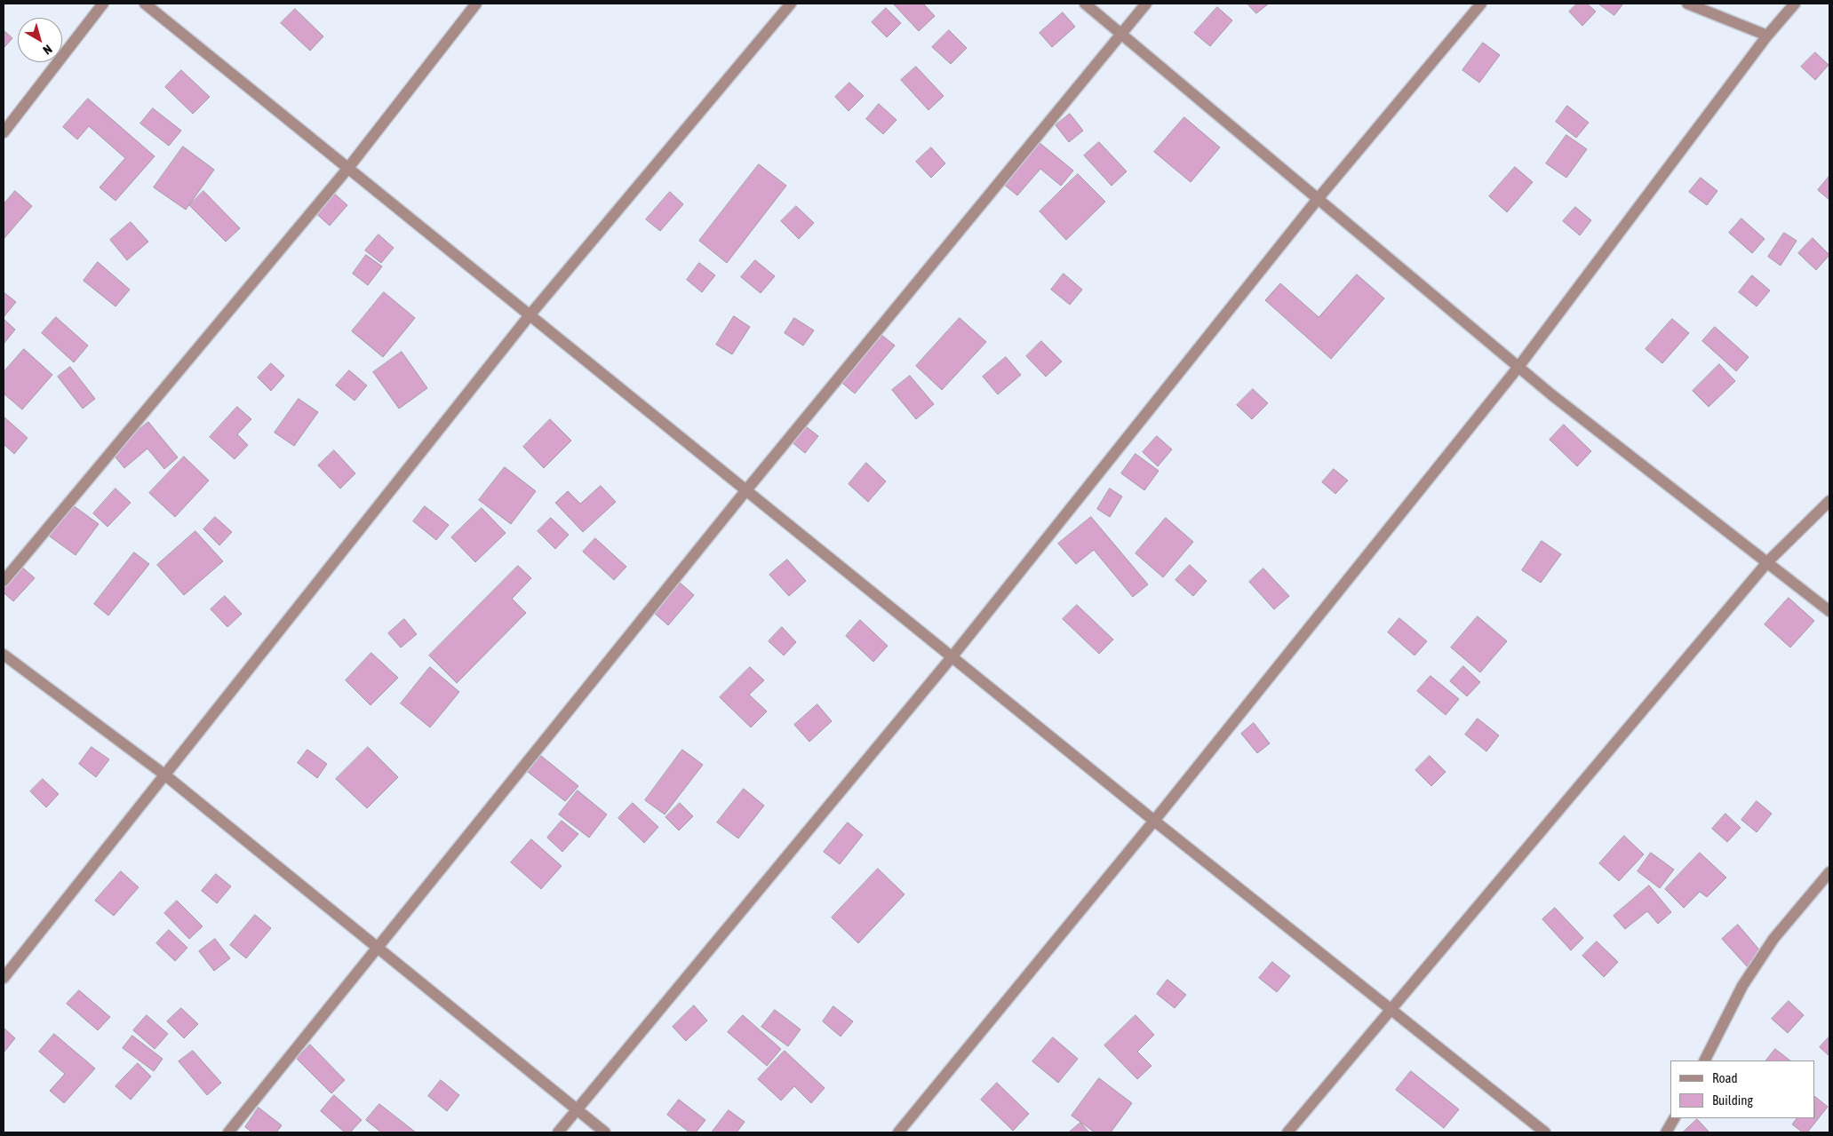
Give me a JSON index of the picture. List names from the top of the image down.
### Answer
{
  "legend": ["Road", "Building"],
  "north": "bottom right"
}
